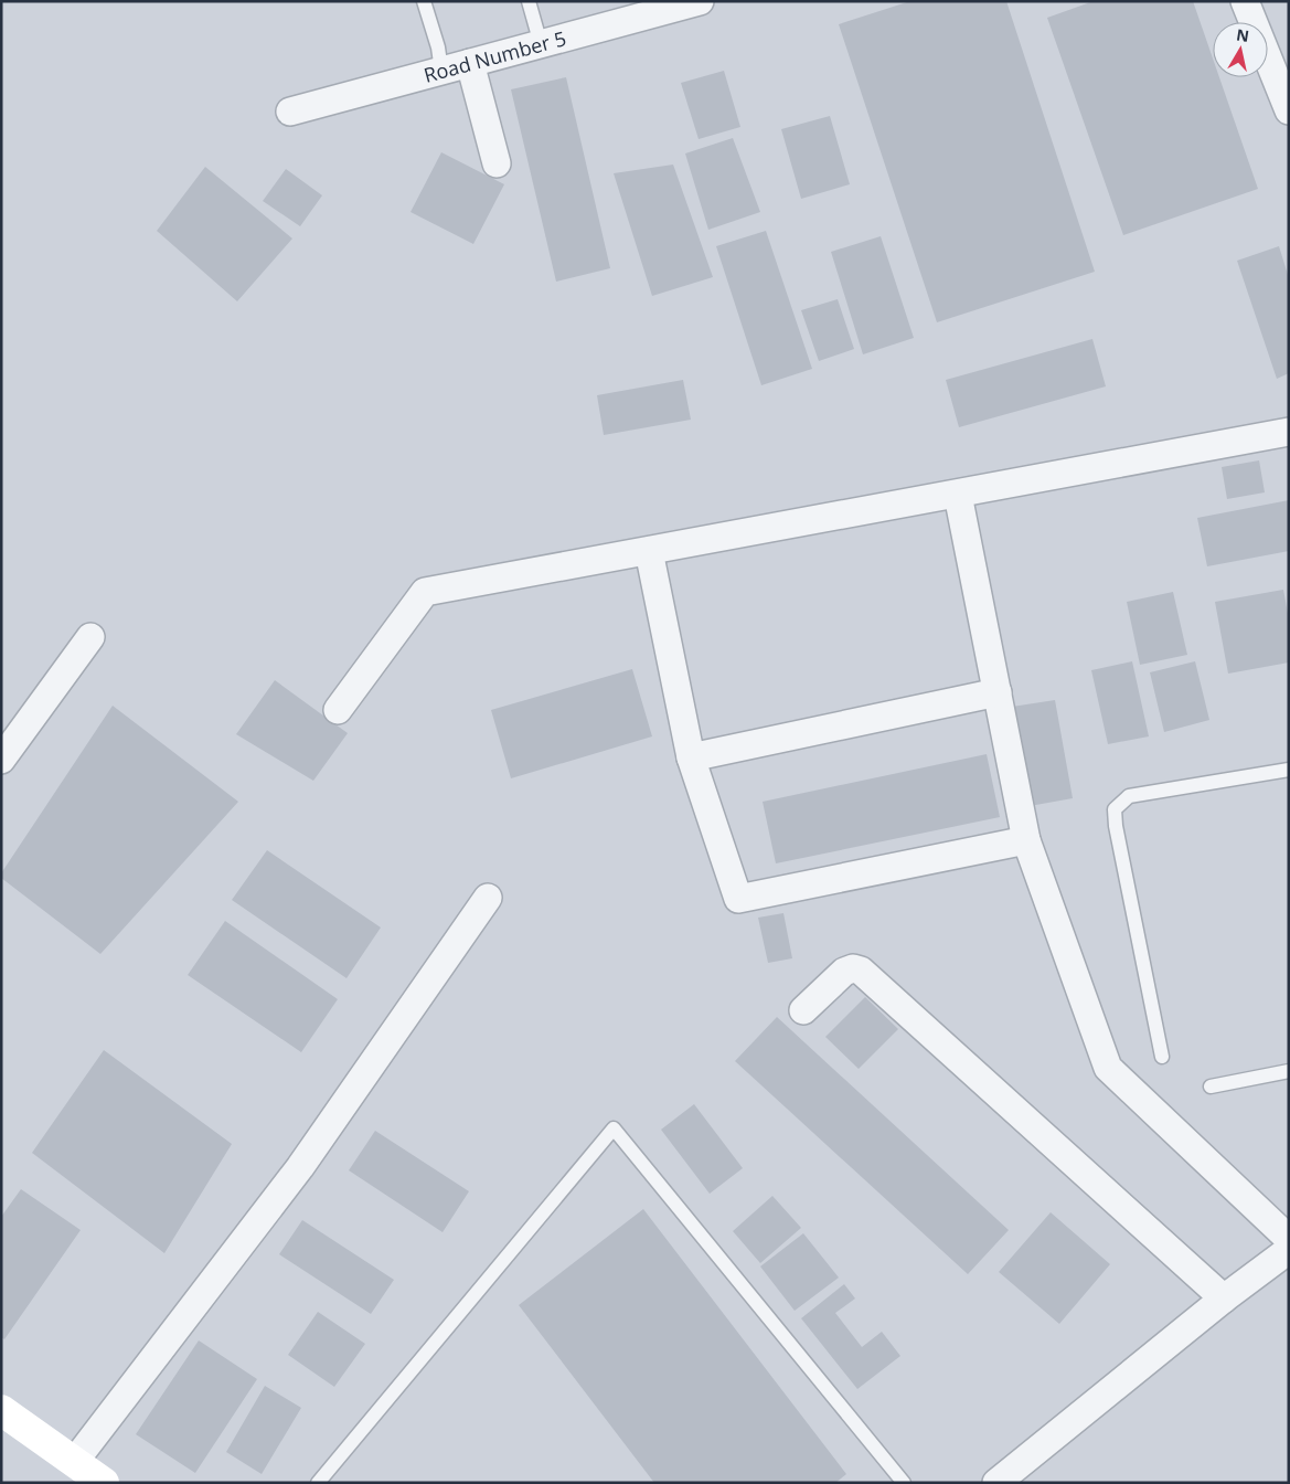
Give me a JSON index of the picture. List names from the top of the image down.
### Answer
{
  "streets": {
    "street": ["Road Number 5"]
  },
  "north": "top"
}
